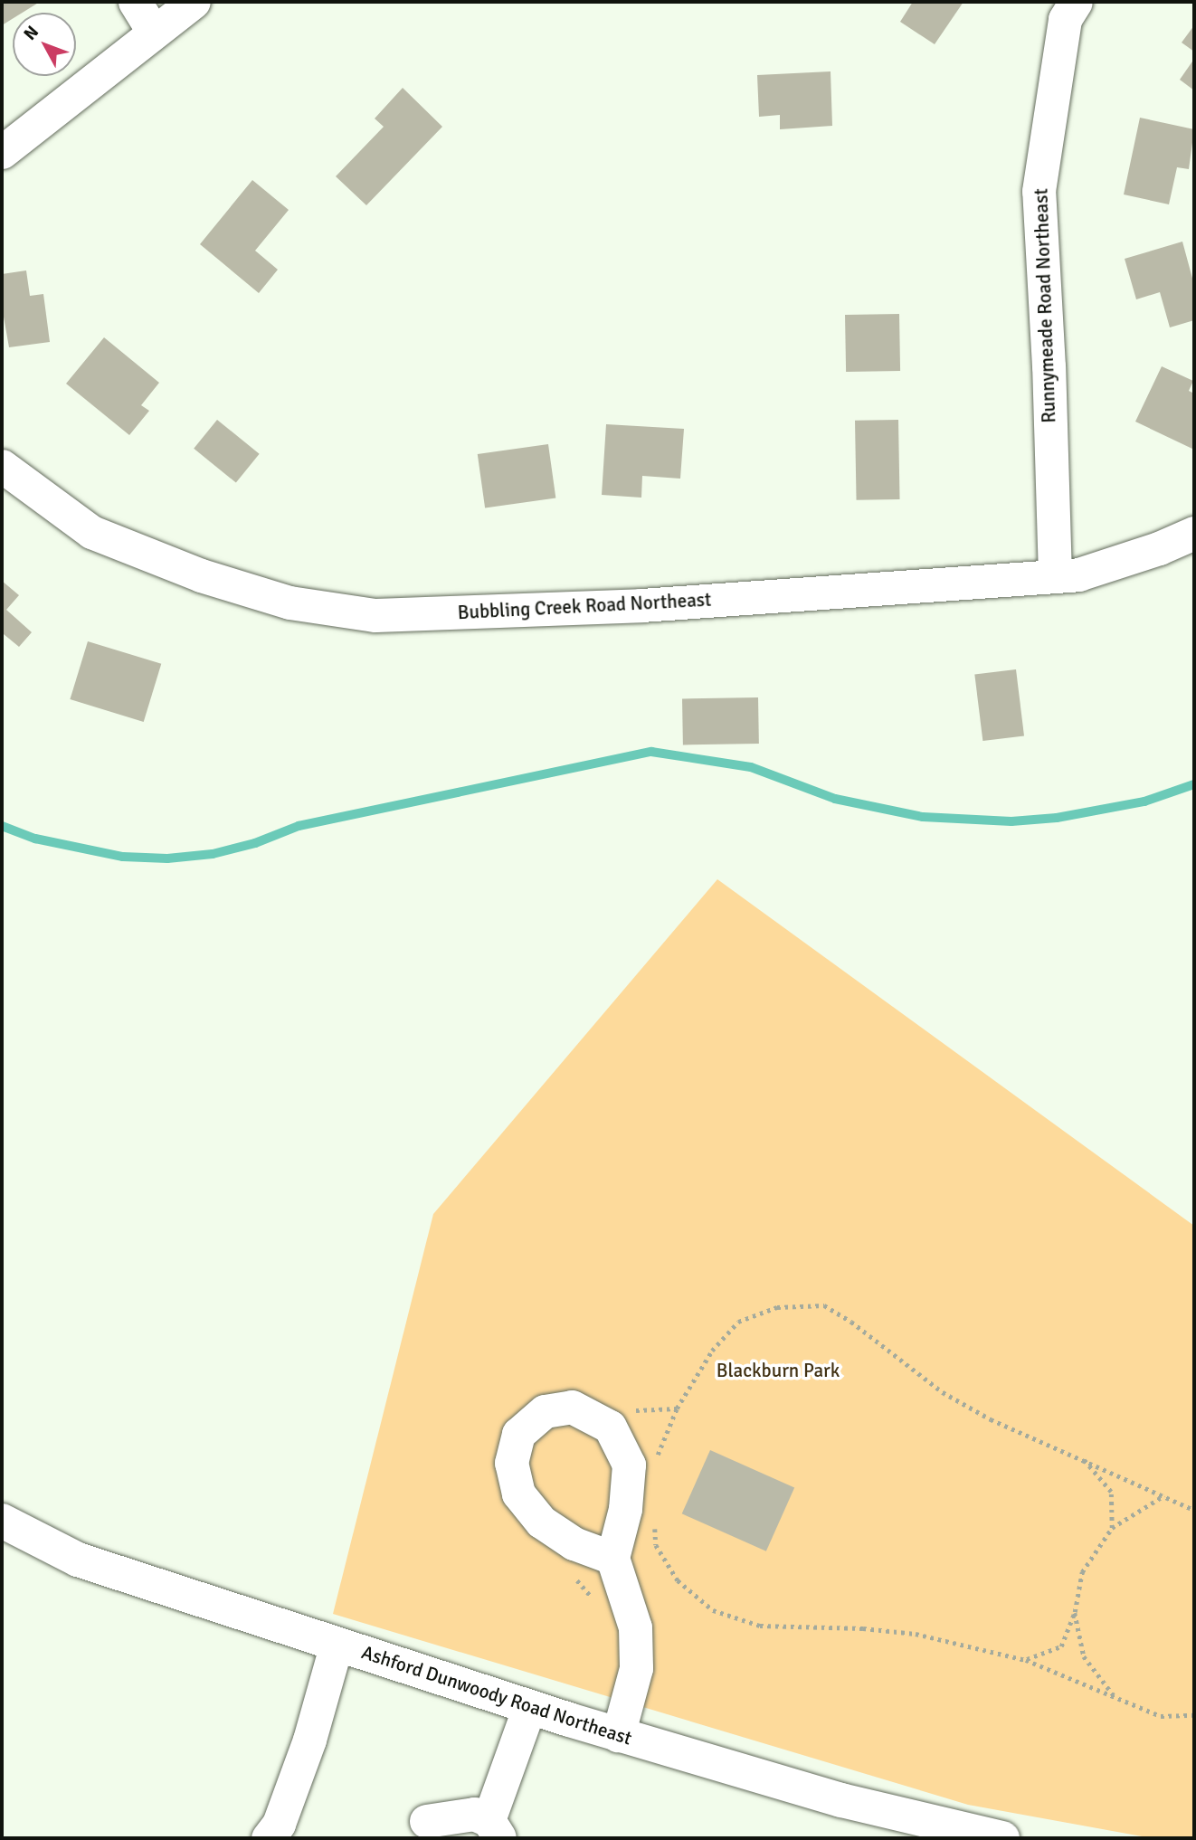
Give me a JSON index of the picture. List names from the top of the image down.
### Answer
{
  "streets": {
    "main road": ["Ashford Dunwoody Road Northeast"],
    "street": ["Runnymeade Road Northeast", "Bubbling Creek Road Northeast"]
  },
  "crossings": [
    ["Runnymeade Road Northeast", "Bubbling Creek Road Northeast"]
  ],
  "parks": ["Blackburn Park"],
  "north": "top left"
}
